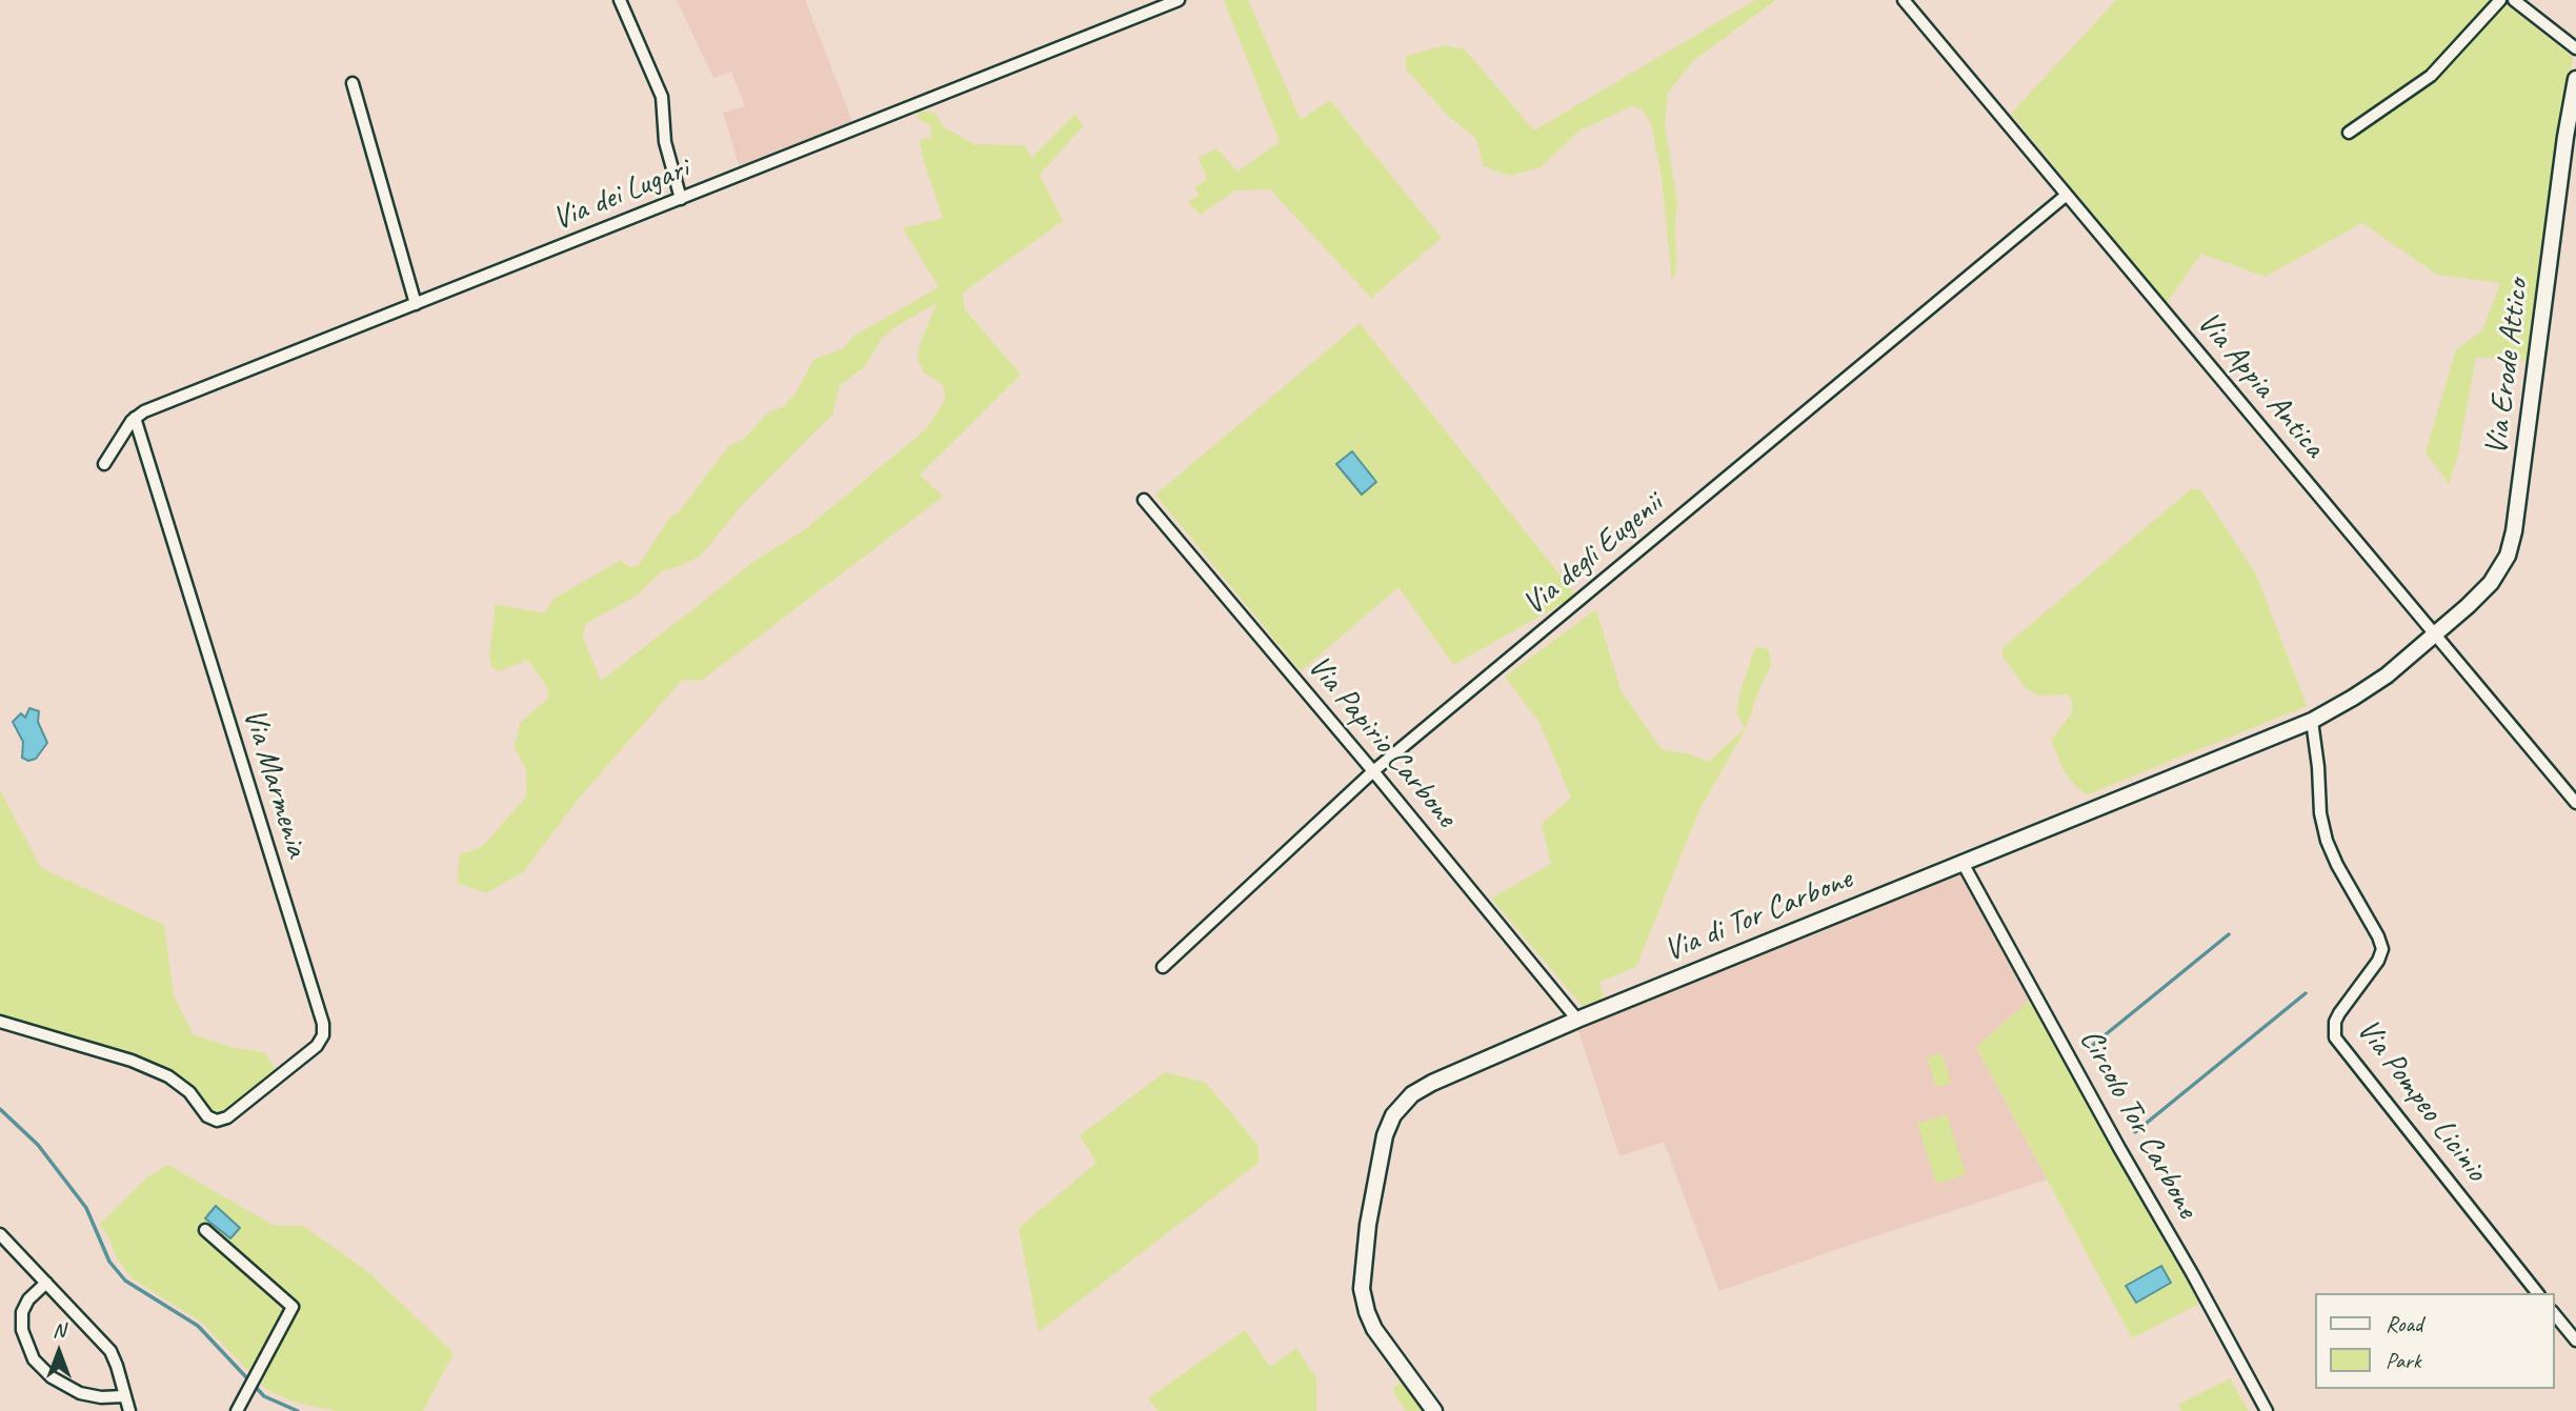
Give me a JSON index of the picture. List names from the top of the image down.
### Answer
{
  "streets": {
    "main road": ["Via Erode Attico", "Via di Tor Carbone"],
    "street": [
      "Via dei Lugari",
      "Via Appia Antica",
      "Via degli Eugenii",
      "Via Papirio Carbone",
      "Via Marmenia",
      "Via Pompeo Licinio",
      "Circolo Tor Carbone"
    ]
  },
  "crossings": [
    ["Via dei Lugari", "Via Marmenia"],
    ["Via Erode Attico", "Via Appia Antica"],
    ["Via Erode Attico", "Via di Tor Carbone"],
    ["Via Appia Antica", "Via degli Eugenii"],
    ["Via Appia Antica", "Via di Tor Carbone"],
    ["Via degli Eugenii", "Via Papirio Carbone"],
    ["Via Papirio Carbone", "Via di Tor Carbone"],
    ["Via di Tor Carbone", "Via Pompeo Licinio"],
    ["Via di Tor Carbone", "Circolo Tor Carbone"]
  ],
  "legend": ["Road", "Park"],
  "north": "top"
}
